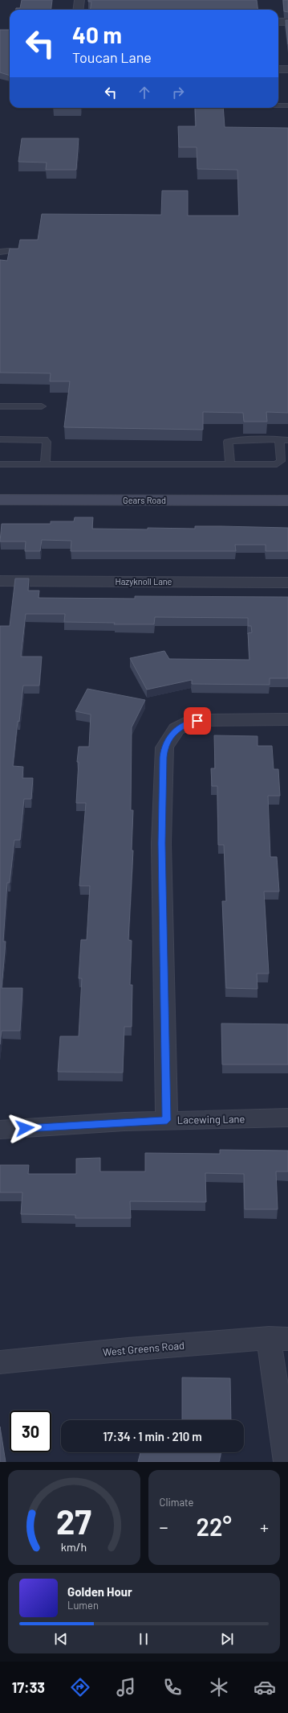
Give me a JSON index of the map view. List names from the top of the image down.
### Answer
{
  "streets": {
    "main road": ["Gears Road"],
    "street": ["Hazyknoll Lane", "Lacewing Lane", "West Greens Road"]
  },
  "page": {
    "turn": ["40 m", "Toucan Lane"],
    "limit": "30",
    "trip": "17:34 · 1 min · 210 m",
    "tile": "Climate",
    "heat": ["−", "22°", "+"],
    "song": ["Golden Hour", "Lumen"],
    "tabs": "17:33",
    "gauge": ["27", "km/h"]
  }
}
